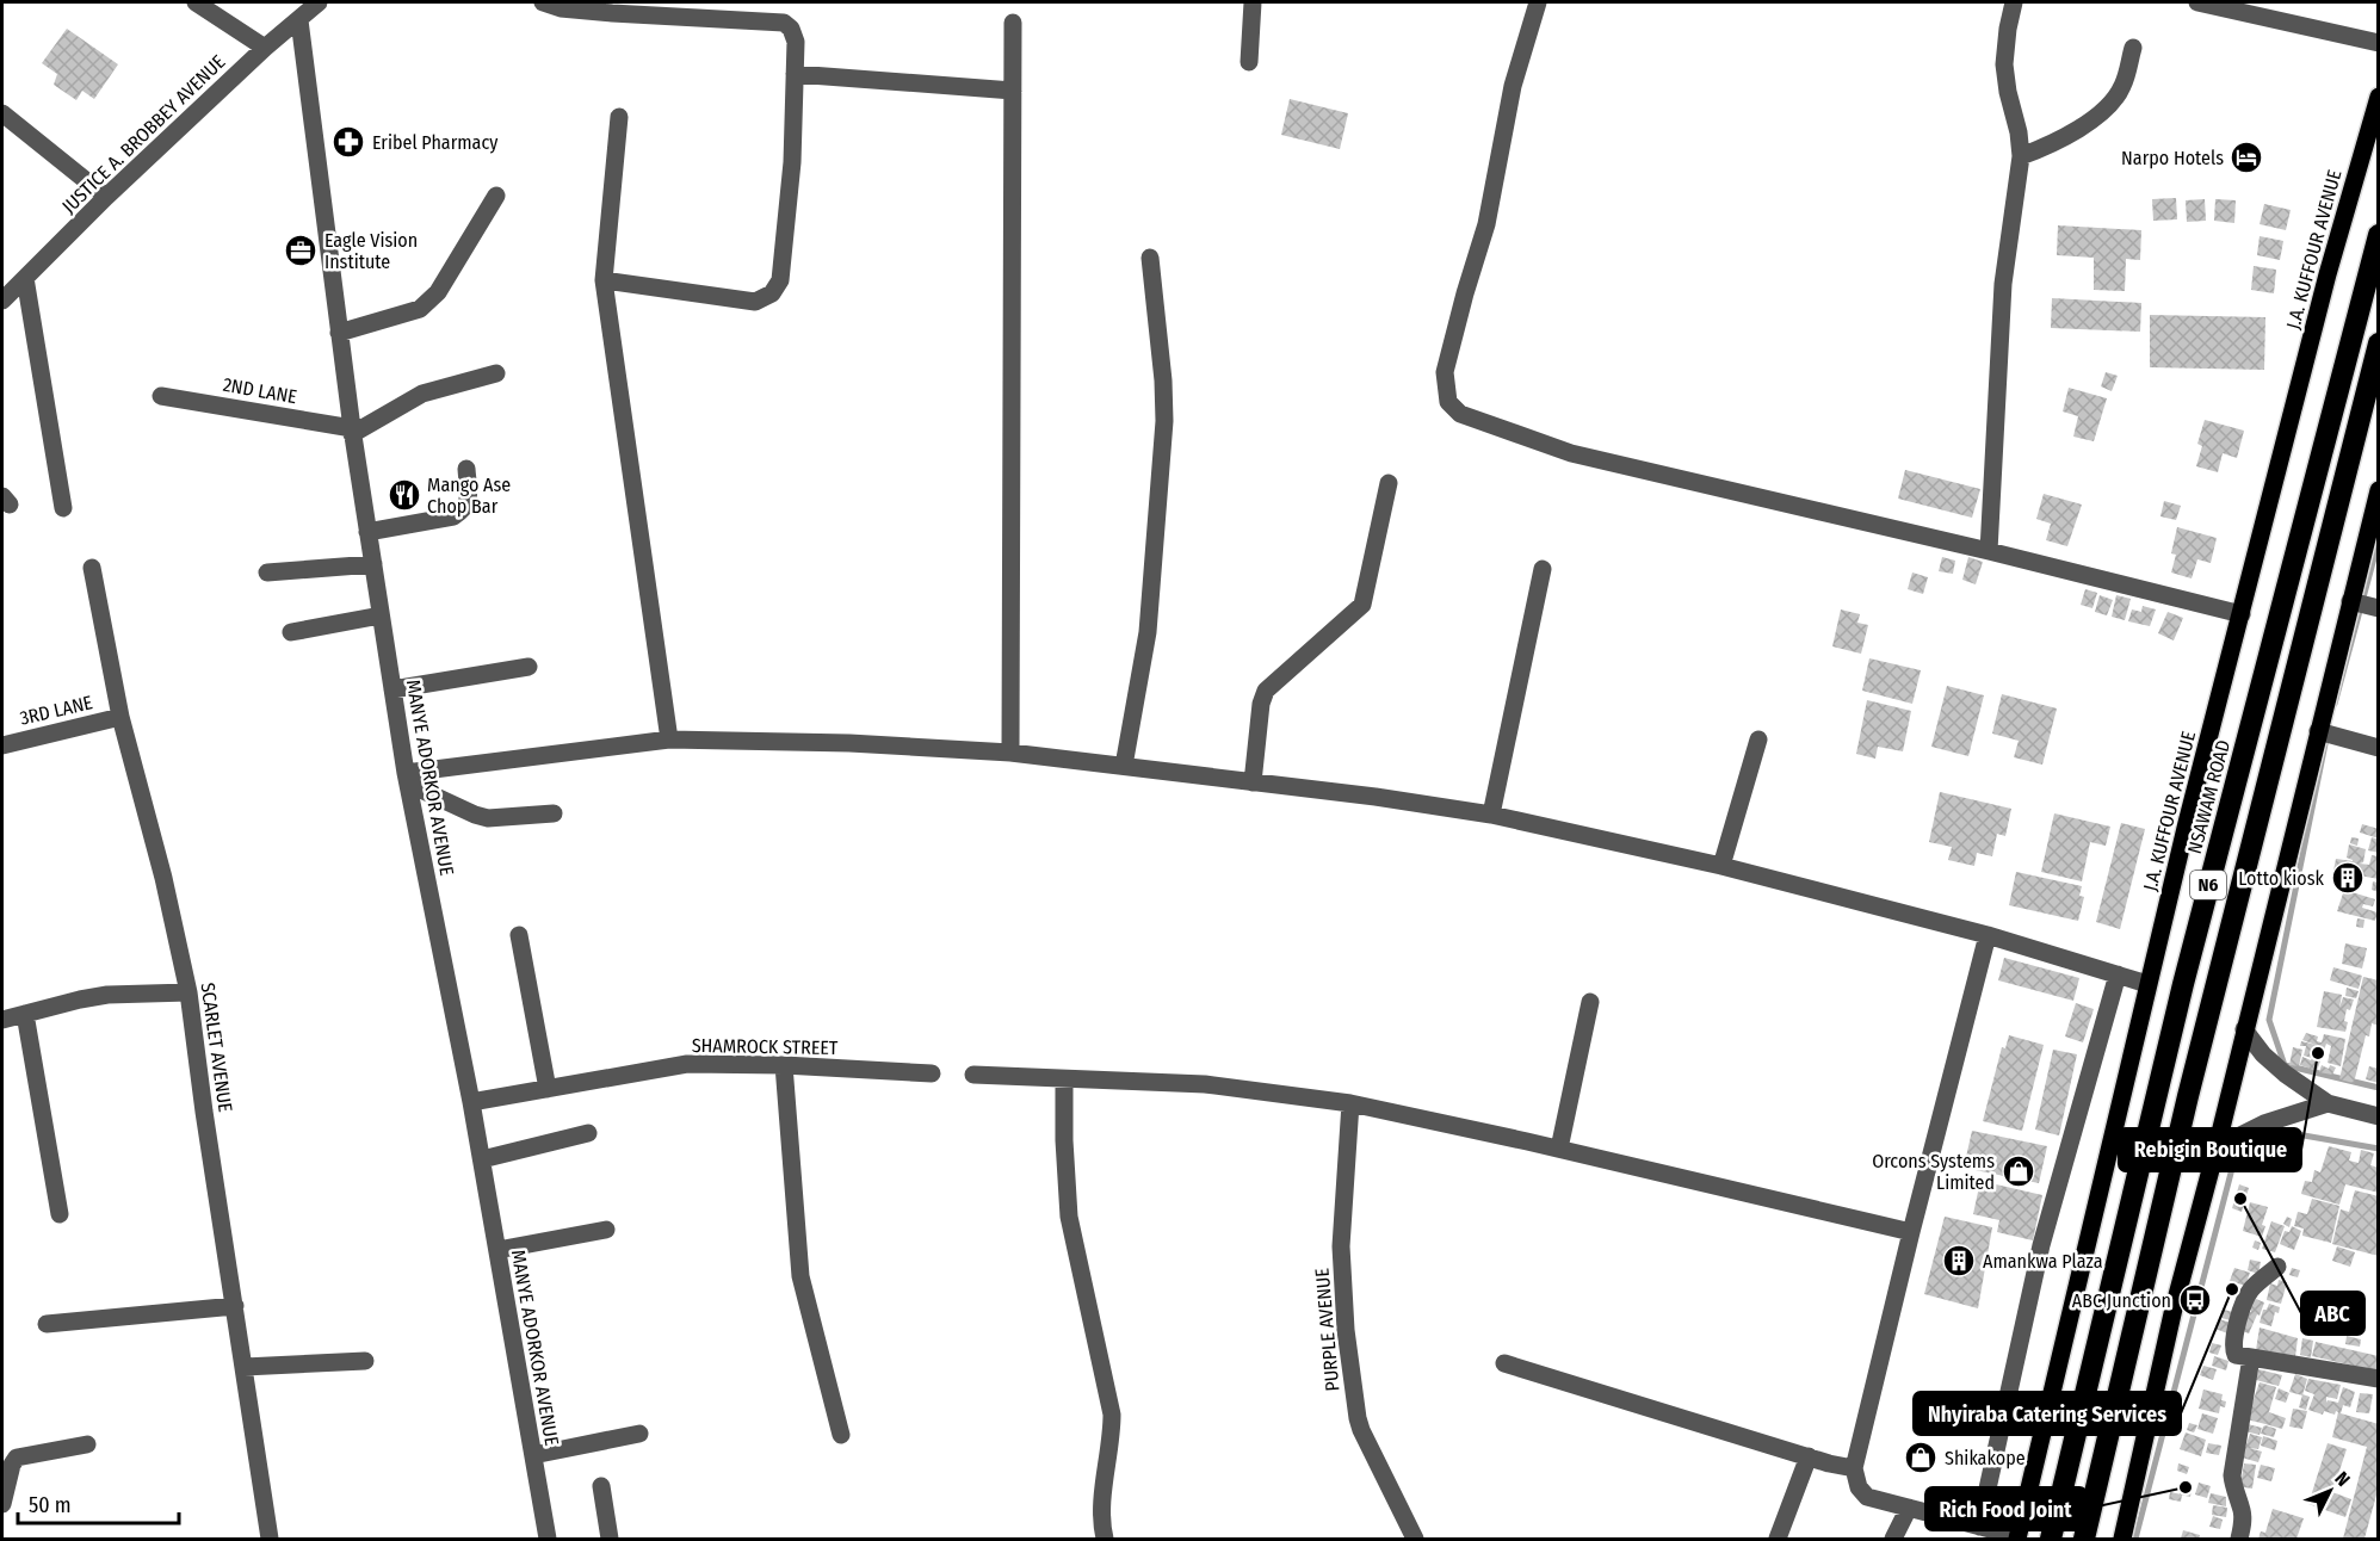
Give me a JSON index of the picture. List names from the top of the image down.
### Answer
{
  "streets": {
    "highway": ["NSAWAM ROAD", "N6"],
    "main road": ["J.A. KUFFOUR AVENUE"],
    "street": [
      "JUSTICE A. BROBBEY AVENUE",
      "2ND LANE",
      "3RD LANE",
      "MANYE ADORKOR AVENUE",
      "SHAMROCK STREET",
      "SCARLET AVENUE",
      "PURPLE AVENUE"
    ]
  },
  "crossings": [
    ["JUSTICE A. BROBBEY AVENUE", "MANYE ADORKOR AVENUE"],
    ["2ND LANE", "MANYE ADORKOR AVENUE"],
    ["3RD LANE", "SCARLET AVENUE"],
    ["MANYE ADORKOR AVENUE", "SHAMROCK STREET"]
  ],
  "places": {
    "pharmacy": ["Eribel Pharmacy"],
    "hotel": ["Narpo Hotels"],
    "office": ["Eagle Vision Institute"],
    "restaurant": ["Mango Ase Chop Bar"],
    "building": ["Lotto kiosk", "Amankwa Plaza"],
    "other": [
      "Rebigin Boutique",
      "ABC",
      "Nhyiraba Catering Services",
      "Rich Food Joint"
    ],
    "shop": ["Orcons Systems Limited", "Shikakope"],
    "bus stop": ["ABC Junction"]
  },
  "scale_bar": "50 m",
  "north": "top right"
}
